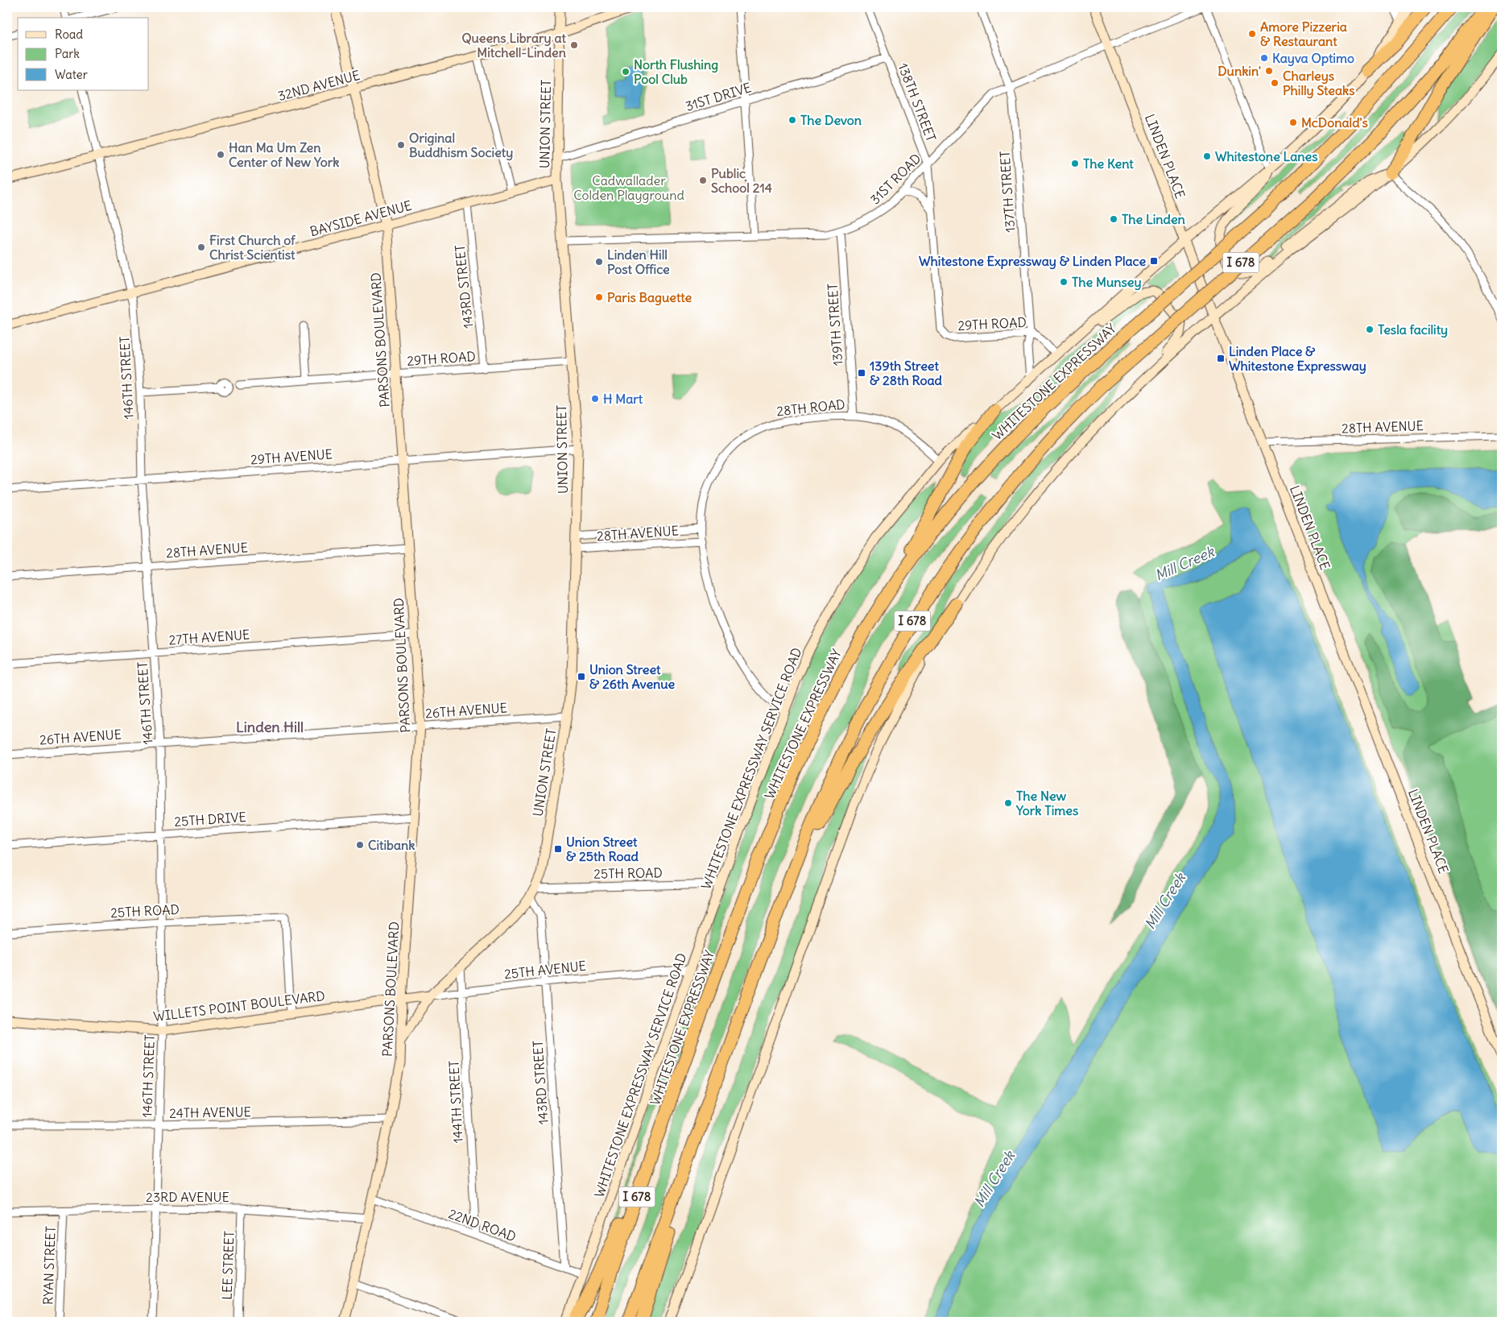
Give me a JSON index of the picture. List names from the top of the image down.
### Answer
{
  "streets": {
    "highway": ["I 678", "WHITESTONE EXPRESSWAY"],
    "street": [
      "32ND AVENUE",
      "31ST DRIVE",
      "138TH STREET",
      "UNION STREET",
      "LINDEN PLACE",
      "31ST ROAD",
      "137TH STREET",
      "BAYSIDE AVENUE",
      "143RD STREET",
      "29TH ROAD",
      "139TH STREET",
      "PARSONS BOULEVARD",
      "146TH STREET",
      "28TH ROAD",
      "28TH AVENUE",
      "29TH AVENUE",
      "27TH AVENUE",
      "26TH AVENUE",
      "WHITESTONE EXPRESSWAY SERVICE ROAD",
      "25TH DRIVE",
      "25TH ROAD",
      "25TH AVENUE",
      "WILLETS POINT BOULEVARD",
      "144TH STREET",
      "24TH AVENUE",
      "23RD AVENUE",
      "22ND ROAD",
      "RYAN STREET",
      "LEE STREET"
    ]
  },
  "crossings": [
    ["32ND AVENUE", "UNION STREET"],
    ["32ND AVENUE", "PARSONS BOULEVARD"],
    ["32ND AVENUE", "146TH STREET"],
    ["31ST DRIVE", "138TH STREET"],
    ["31ST DRIVE", "UNION STREET"],
    ["138TH STREET", "31ST ROAD"],
    ["138TH STREET", "29TH ROAD"],
    ["UNION STREET", "31ST ROAD"],
    ["UNION STREET", "BAYSIDE AVENUE"],
    ["UNION STREET", "29TH ROAD"],
    ["UNION STREET", "28TH AVENUE"],
    ["UNION STREET", "29TH AVENUE"],
    ["UNION STREET", "26TH AVENUE"],
    ["UNION STREET", "25TH ROAD"],
    ["LINDEN PLACE", "31ST ROAD"],
    ["LINDEN PLACE", "28TH AVENUE"],
    ["LINDEN PLACE", "WHITESTONE EXPRESSWAY SERVICE ROAD"],
    ["31ST ROAD", "137TH STREET"],
    ["31ST ROAD", "139TH STREET"],
    ["137TH STREET", "29TH ROAD"],
    ["137TH STREET", "WHITESTONE EXPRESSWAY SERVICE ROAD"],
    ["BAYSIDE AVENUE", "143RD STREET"],
    ["BAYSIDE AVENUE", "PARSONS BOULEVARD"],
    ["BAYSIDE AVENUE", "146TH STREET"],
    ["I 678", "WHITESTONE EXPRESSWAY"],
    ["143RD STREET", "29TH ROAD"],
    ["143RD STREET", "25TH AVENUE"],
    ["143RD STREET", "22ND ROAD"],
    ["29TH ROAD", "PARSONS BOULEVARD"],
    ["29TH ROAD", "WHITESTONE EXPRESSWAY SERVICE ROAD"],
    ["139TH STREET", "28TH ROAD"],
    ["PARSONS BOULEVARD", "28TH AVENUE"],
    ["PARSONS BOULEVARD", "29TH AVENUE"],
    ["PARSONS BOULEVARD", "27TH AVENUE"],
    ["PARSONS BOULEVARD", "26TH AVENUE"],
    ["PARSONS BOULEVARD", "25TH DRIVE"],
    ["PARSONS BOULEVARD", "25TH AVENUE"],
    ["PARSONS BOULEVARD", "WILLETS POINT BOULEVARD"],
    ["PARSONS BOULEVARD", "24TH AVENUE"],
    ["PARSONS BOULEVARD", "23RD AVENUE"],
    ["PARSONS BOULEVARD", "22ND ROAD"],
    ["146TH STREET", "28TH AVENUE"],
    ["146TH STREET", "29TH AVENUE"],
    ["146TH STREET", "27TH AVENUE"],
    ["146TH STREET", "26TH AVENUE"],
    ["146TH STREET", "25TH DRIVE"],
    ["146TH STREET", "25TH ROAD"],
    ["146TH STREET", "WILLETS POINT BOULEVARD"],
    ["146TH STREET", "24TH AVENUE"],
    ["146TH STREET", "23RD AVENUE"],
    ["28TH ROAD", "28TH AVENUE"],
    ["28TH ROAD", "WHITESTONE EXPRESSWAY SERVICE ROAD"],
    ["WHITESTONE EXPRESSWAY SERVICE ROAD", "25TH ROAD"],
    ["WHITESTONE EXPRESSWAY SERVICE ROAD", "25TH AVENUE"],
    ["WHITESTONE EXPRESSWAY SERVICE ROAD", "22ND ROAD"],
    ["25TH ROAD", "WILLETS POINT BOULEVARD"],
    ["25TH AVENUE", "WILLETS POINT BOULEVARD"],
    ["25TH AVENUE", "144TH STREET"],
    ["144TH STREET", "22ND ROAD"],
    ["23RD AVENUE", "RYAN STREET"],
    ["23RD AVENUE", "LEE STREET"]
  ],
  "districts": ["Linden Hill"],
  "water": ["Mill Creek"],
  "parks": ["Cadwallader Colden Playground"],
  "places": {
    "other": [
      "Amore Pizzeria & Restaurant",
      "Queens Library at Mitchell-Linden",
      "Kayva Optimo",
      "Dunkin'",
      "North Flushing Pool Club",
      "Charleys Philly Steaks",
      "The Devon",
      "McDonald's",
      "Original Buddhism Society",
      "Han Ma Um Zen Center of New York",
      "Whitestone Lanes",
      "The Kent",
      "Public School 214",
      "The Linden",
      "First Church of Christ Scientist",
      "Linden Hill Post Office",
      "The Munsey",
      "Paris Baguette",
      "Tesla facility",
      "H Mart",
      "The New York Times",
      "Citibank"
    ],
    "transit": [
      "Whitestone Expressway & Linden Place",
      "Linden Place & Whitestone Expressway",
      "139th Street & 28th Road",
      "Union Street & 26th Avenue",
      "Union Street & 25th Road"
    ]
  },
  "legend": ["Road", "Park", "Water"]
}
